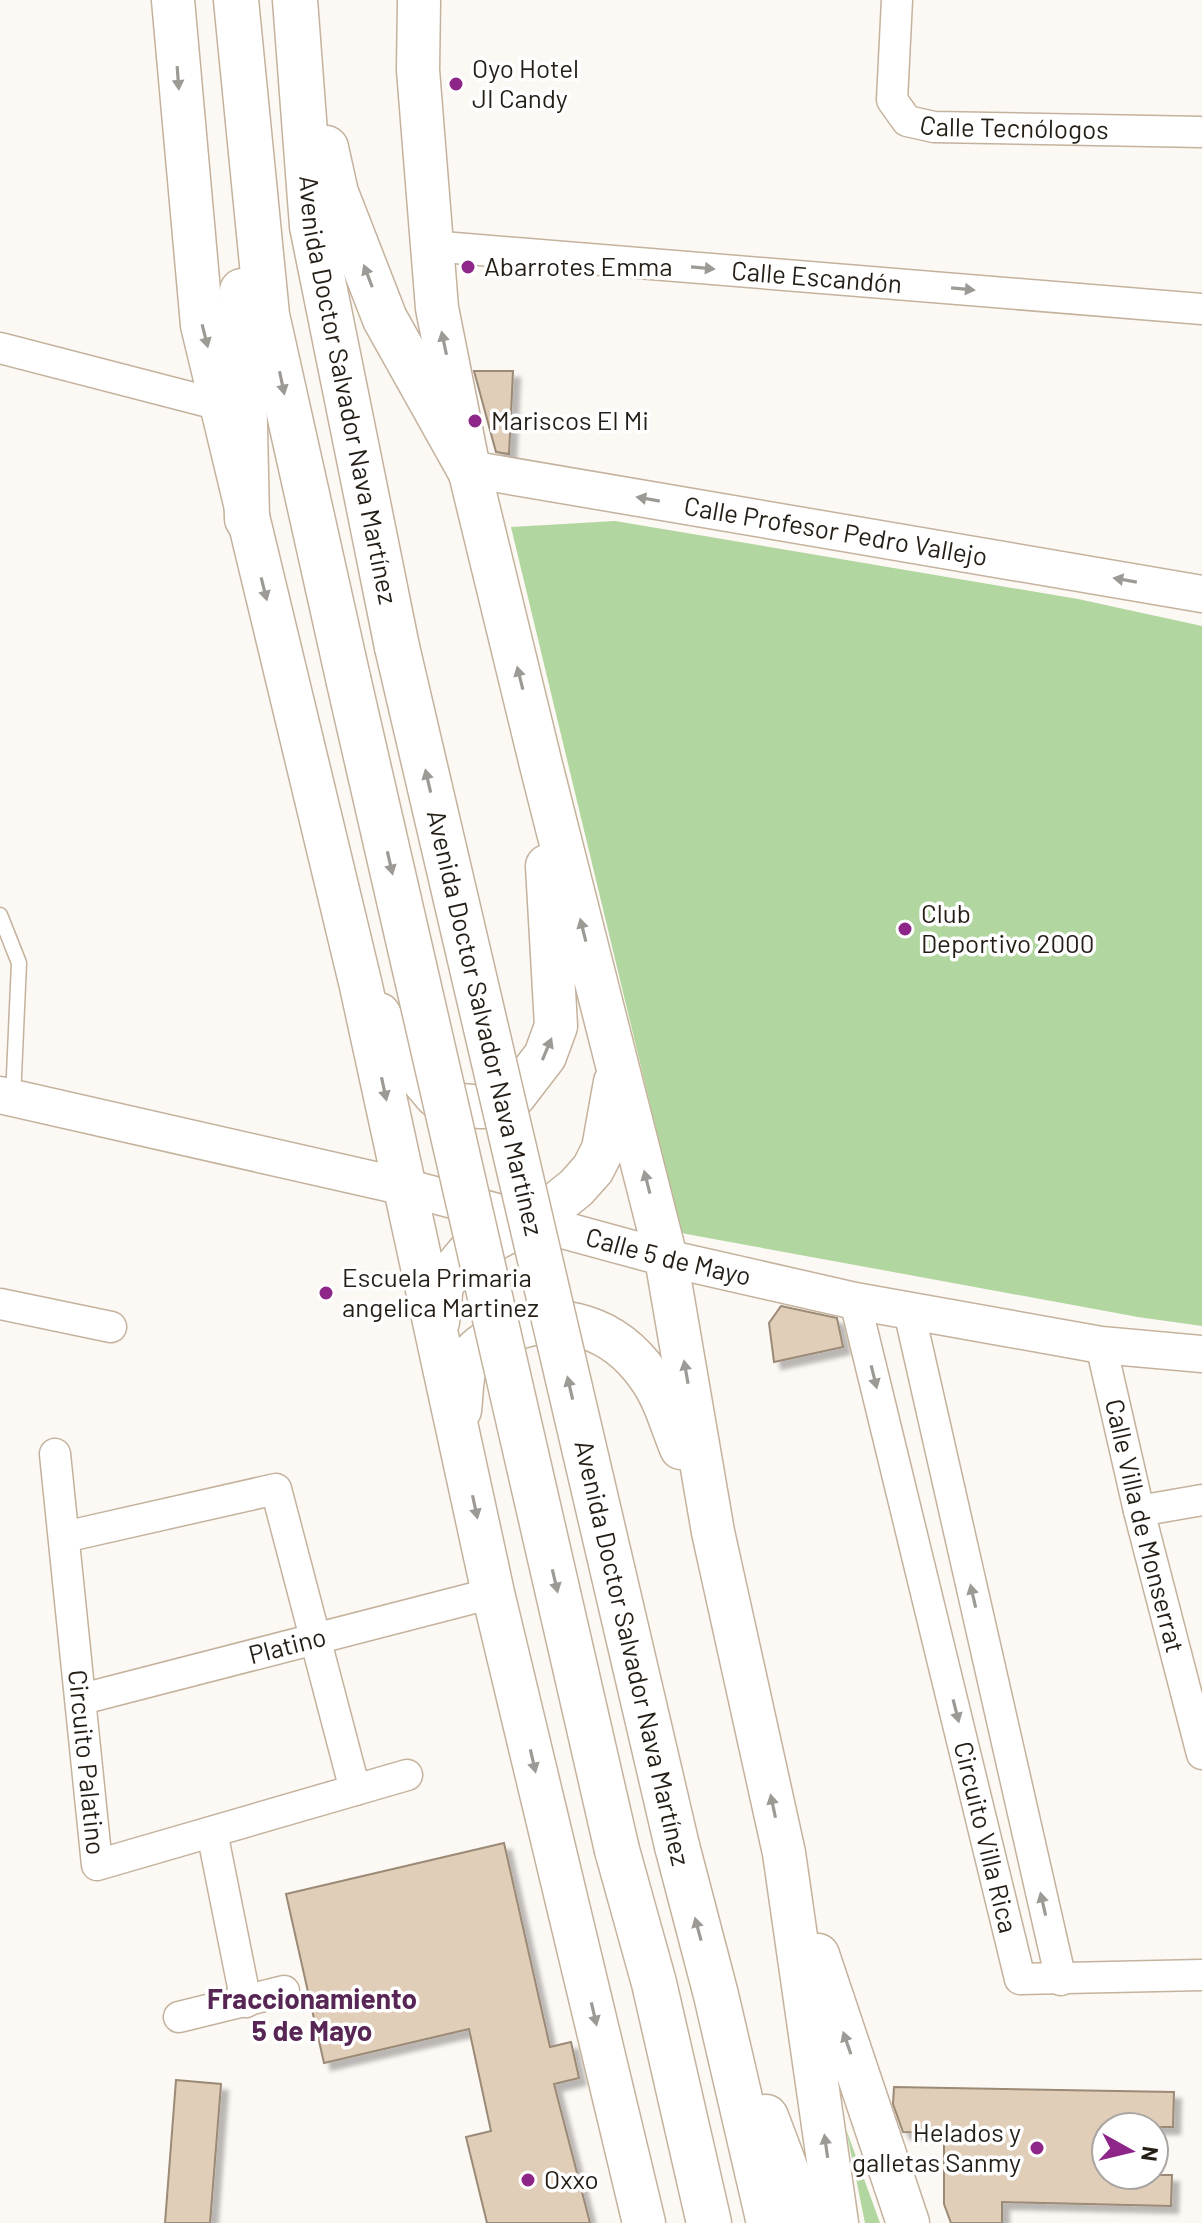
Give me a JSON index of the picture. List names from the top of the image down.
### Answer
{
  "streets": {
    "highway": ["Avenida Doctor Salvador Nava Martínez"],
    "street": [
      "Calle Tecnólogos",
      "Calle Escandón",
      "Calle Profesor Pedro Vallejo",
      "Calle 5 de Mayo",
      "Calle Villa de Monserrat",
      "Platino",
      "Circuito Palatino",
      "Circuito Villa Rica"
    ]
  },
  "crossings": [
    ["Calle 5 de Mayo", "Calle Villa de Monserrat"],
    ["Calle 5 de Mayo", "Circuito Villa Rica"],
    ["Platino", "Circuito Palatino"]
  ],
  "one_way": ["Calle Escandón", "Calle Profesor Pedro Vallejo"],
  "districts": ["Fraccionamiento 5 de Mayo"],
  "places": [
    "Oyo Hotel JI Candy",
    "Abarrotes Emma",
    "Mariscos El Mi",
    "Club Deportivo 2000",
    "Escuela Primaria angelica Martinez",
    "Helados y galletas Sanmy",
    "Oxxo"
  ],
  "north": "right"
}
